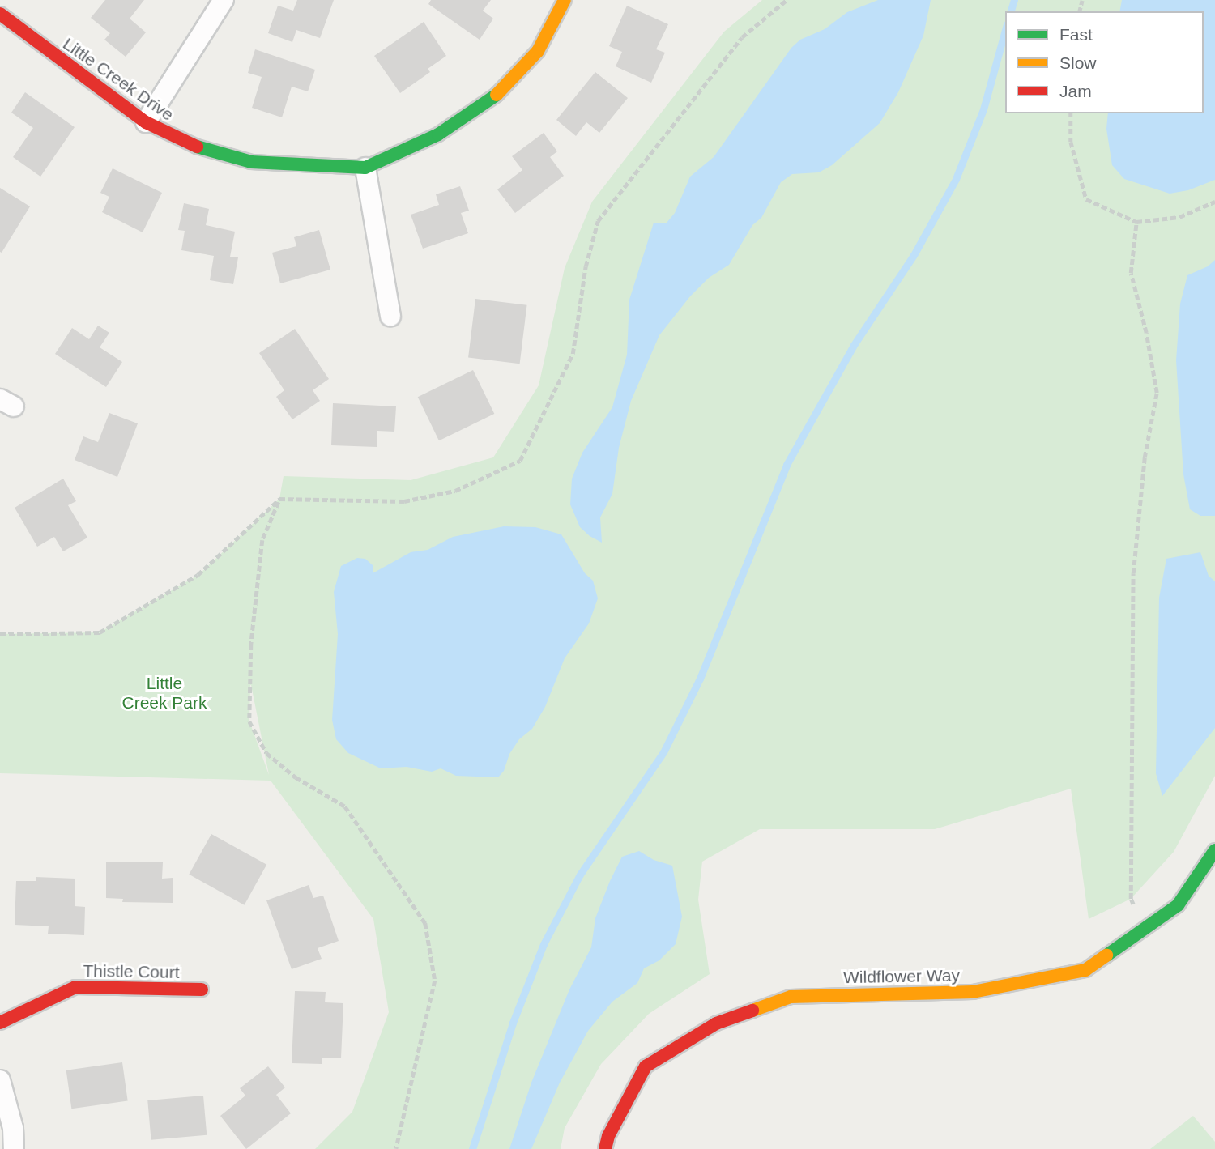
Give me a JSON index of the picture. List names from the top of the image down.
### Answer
{
  "streets": {
    "street": ["Little Creek Drive", "Thistle Court", "Wildflower Way"]
  },
  "parks": ["Little Creek Park"],
  "legend": ["Fast", "Slow", "Jam"]
}
